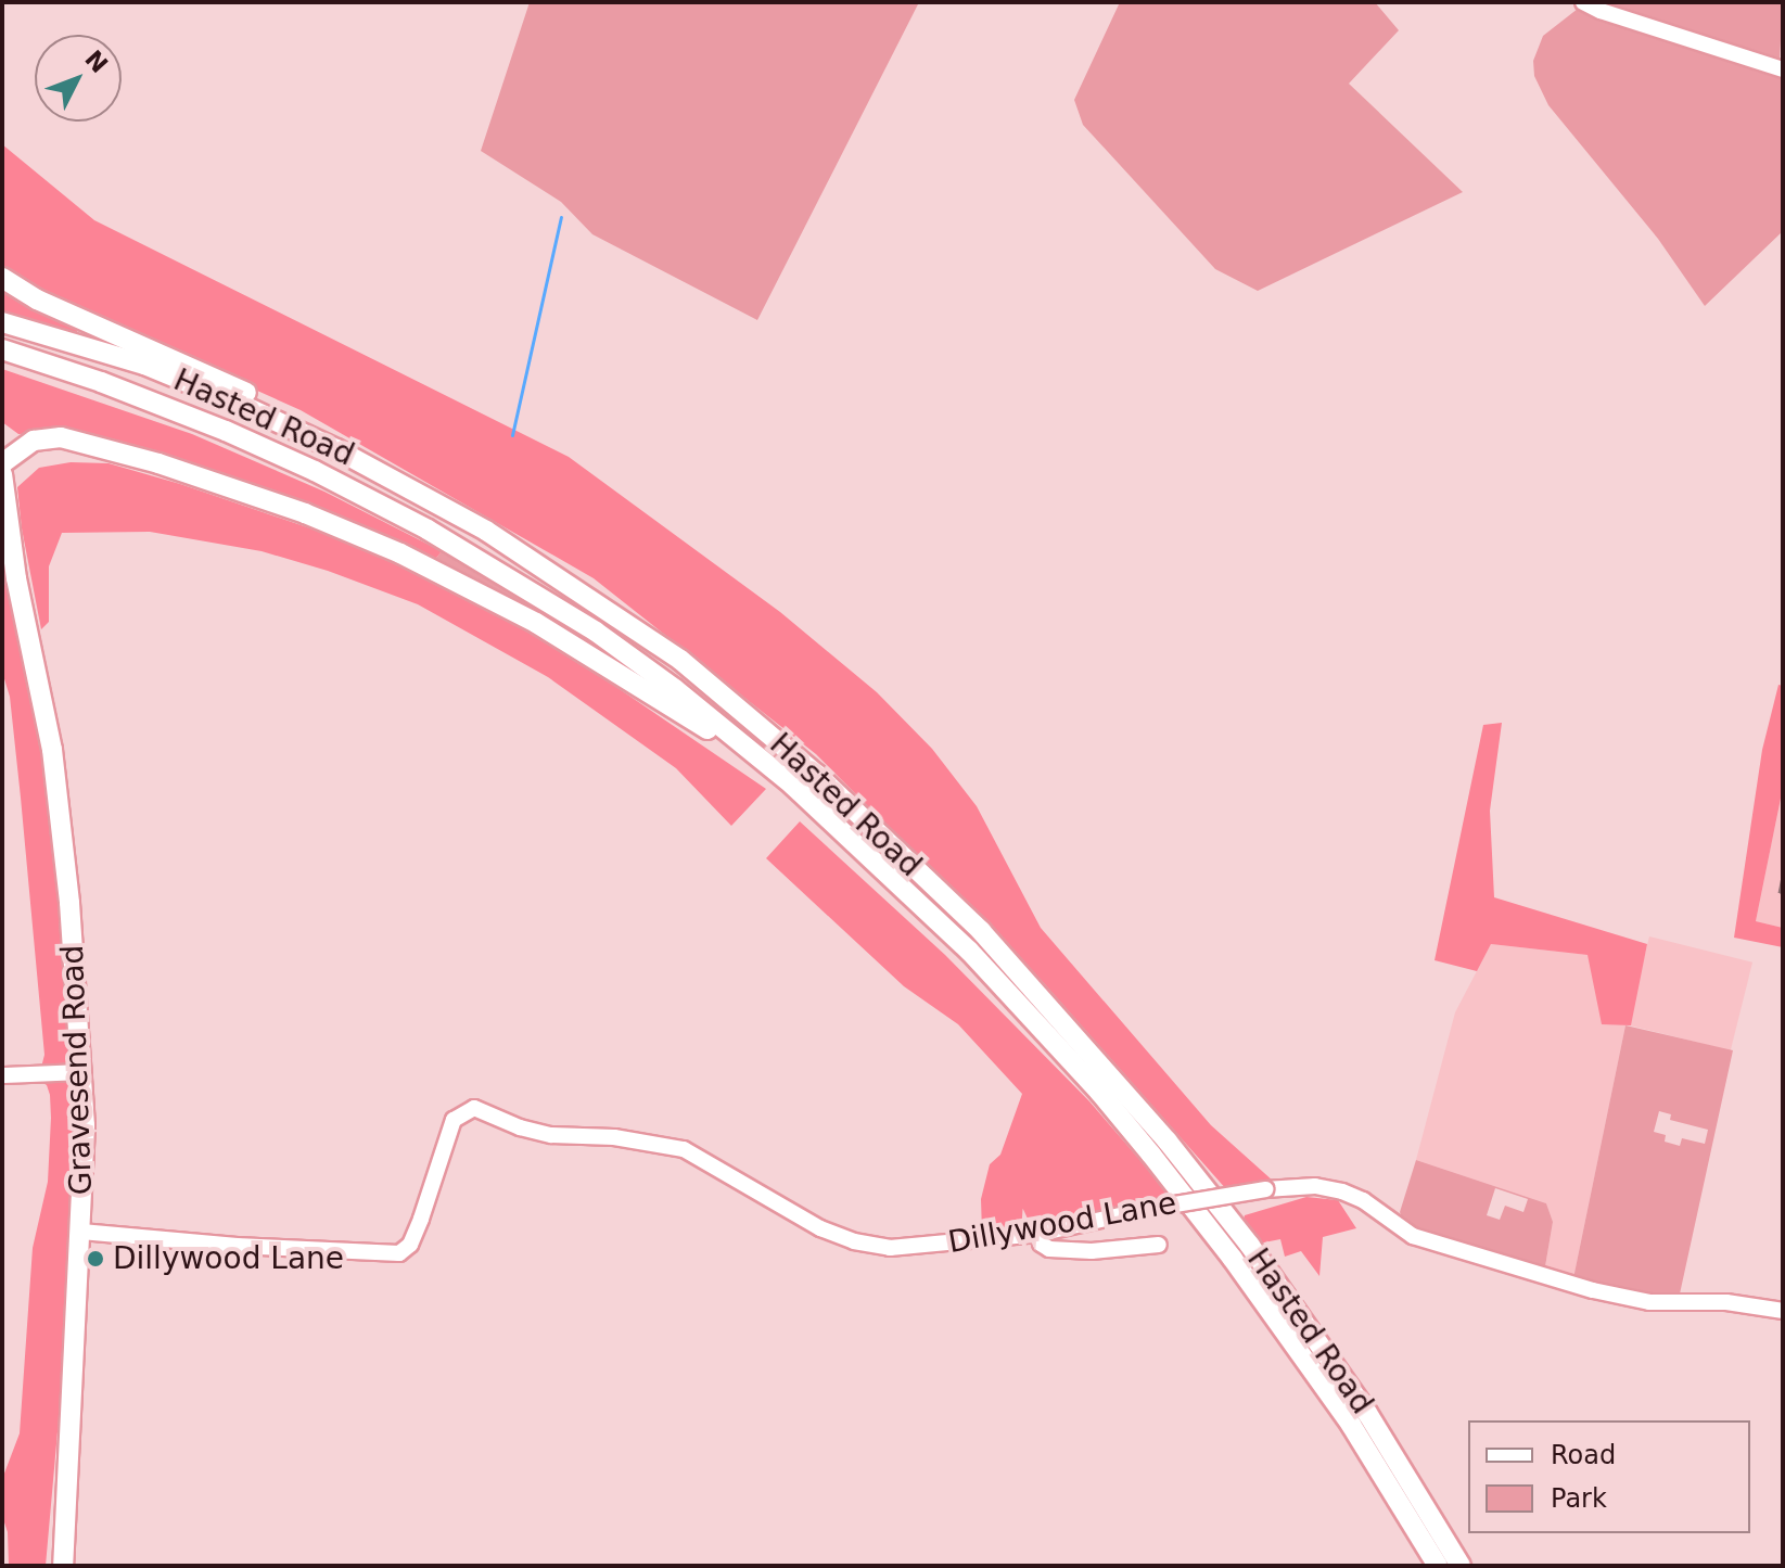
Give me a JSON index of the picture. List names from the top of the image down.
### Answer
{
  "streets": {
    "main road": ["Hasted Road", "Gravesend Road"],
    "street": ["Dillywood Lane"]
  },
  "crossings": [
    ["Gravesend Road", "Dillywood Lane"]
  ],
  "places": ["Dillywood Lane"],
  "legend": ["Road", "Park"],
  "north": "top right"
}
